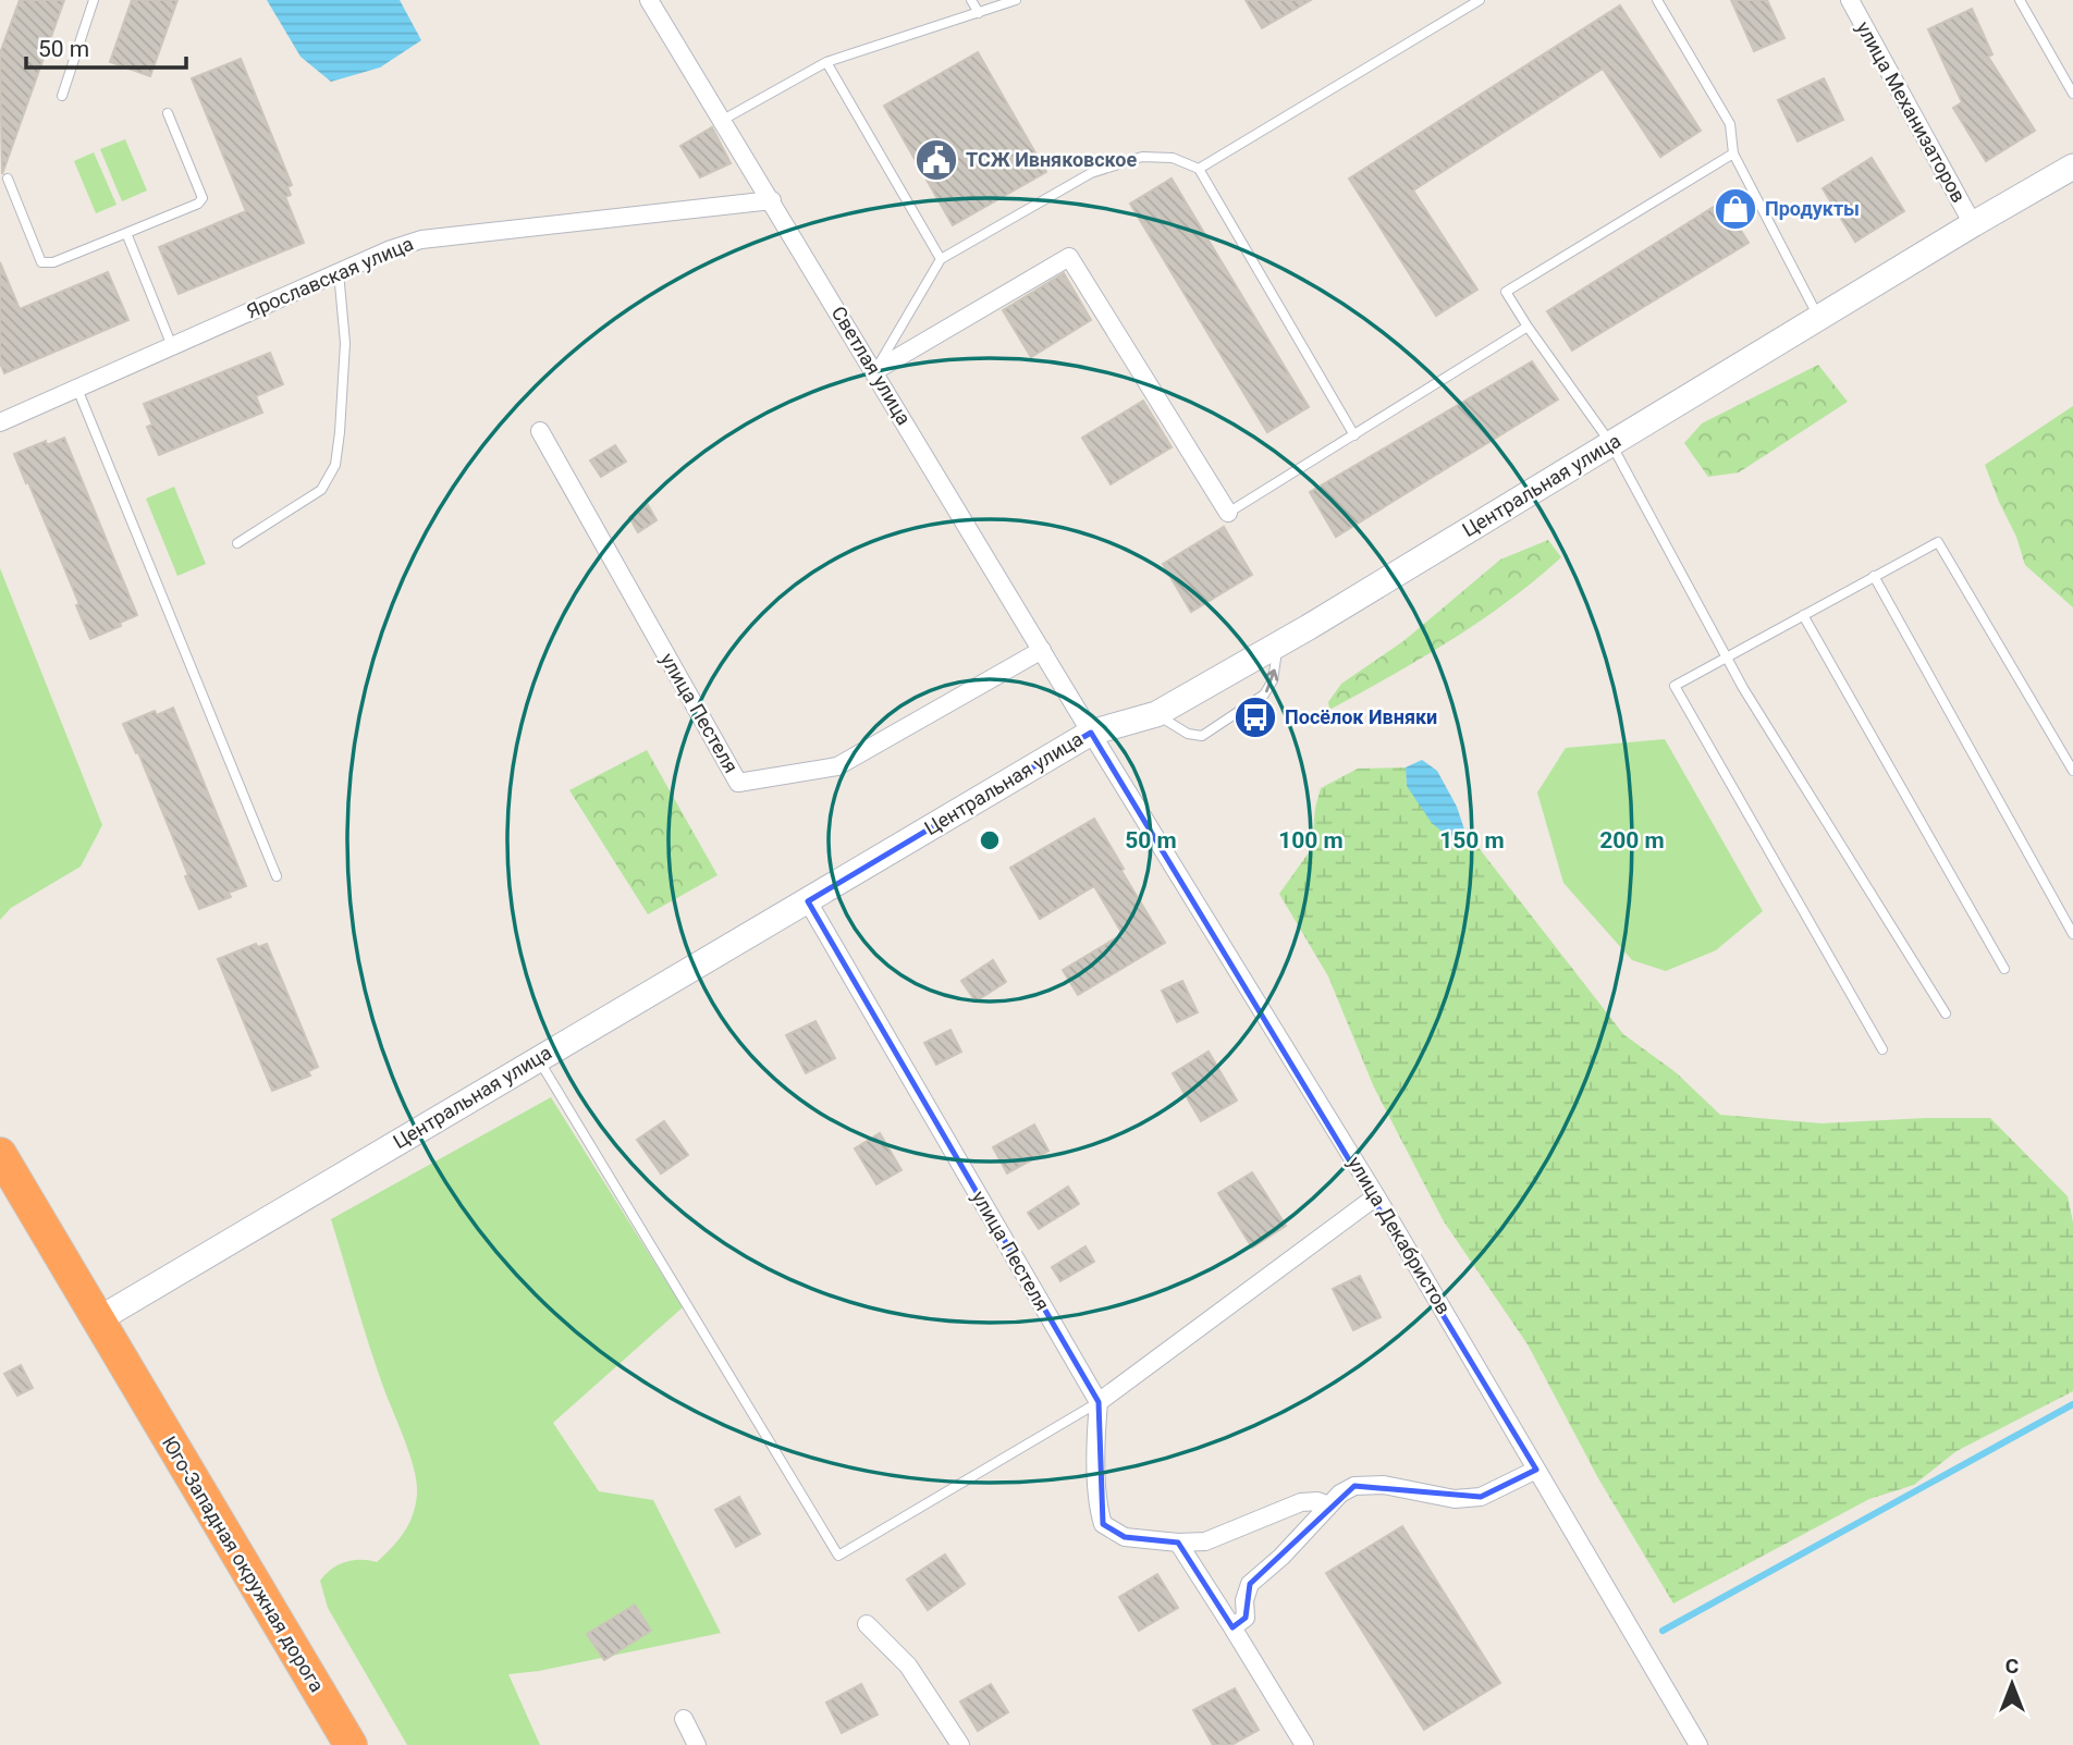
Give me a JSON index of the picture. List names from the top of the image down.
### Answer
{
  "streets": {
    "highway": ["Юго-Западная окружная дорога"],
    "street": [
      "улица Механизаторов",
      "Ярославская улица",
      "Светлая улица",
      "Центральная улица",
      "улица Пестеля",
      "улица Декабристов"
    ]
  },
  "crossings": [
    ["улица Механизаторов", "Центральная улица"],
    ["Ярославская улица", "Светлая улица"],
    ["Светлая улица", "Центральная улица"],
    ["Светлая улица", "улица Пестеля"],
    ["Светлая улица", "улица Декабристов"],
    ["Центральная улица", "улица Пестеля"],
    ["Центральная улица", "улица Декабристов"],
    ["Центральная улица", "Юго-Западная окружная дорога"]
  ],
  "places": {
    "public building": ["ТСЖ Ивняковское"],
    "shop": ["Продукты"],
    "bus stop": ["Посёлок Ивняки"]
  },
  "scale_bar": "50 m",
  "north": "top",
  "rings": [
    "50 m",
    "100 m",
    "150 m",
    "200 m"
  ]
}
